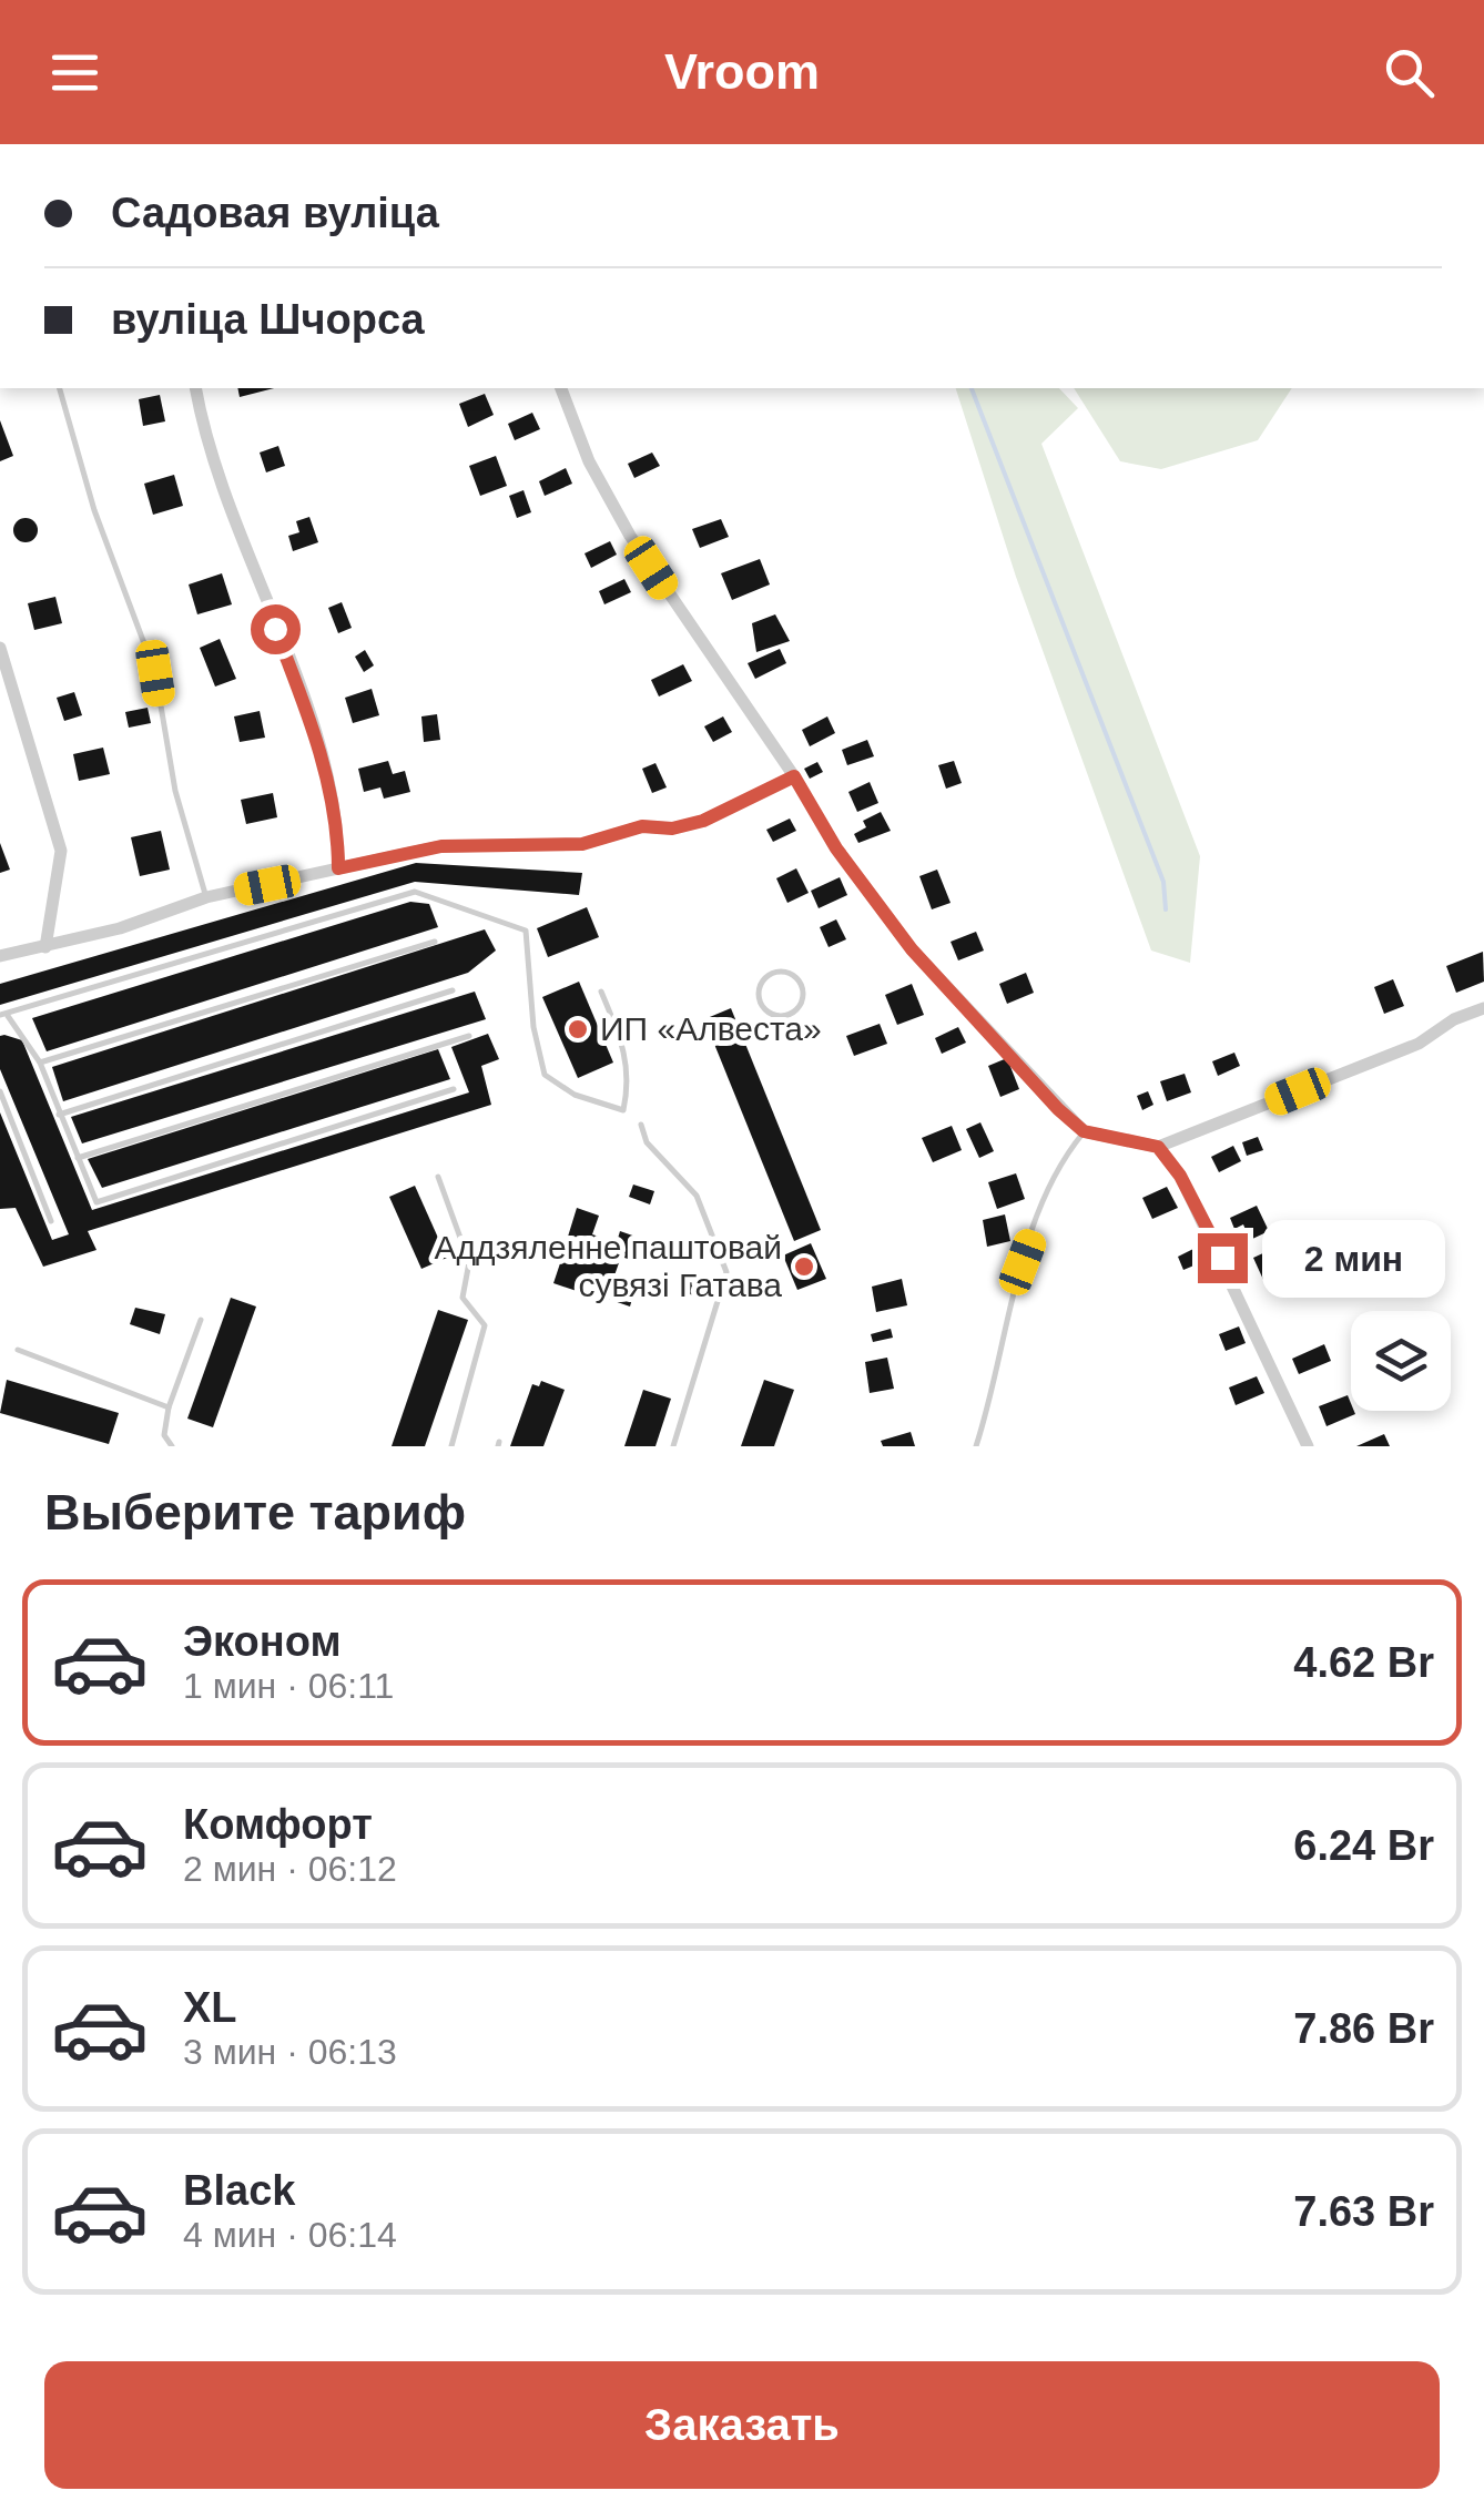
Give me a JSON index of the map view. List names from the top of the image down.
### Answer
{
  "places": ["ИП «Алвеста»", "Аддзяленне паштовай сувязі Гатава"],
  "page": {
    "header": "Vroom",
    "banner": ["Садовая вуліца", "вуліца Шчорса"],
    "bubble": "2 мин",
    "heading": "Выберите тариф",
    "list": [
      {
        "name": "Эконом",
        "note": "1 мин · 06:11",
        "value": "4.62 Br"
      },
      {
        "name": "Комфорт",
        "note": "2 мин · 06:12",
        "value": "6.24 Br"
      },
      {
        "name": "XL",
        "note": "3 мин · 06:13",
        "value": "7.86 Br"
      },
      {
        "name": "Black",
        "note": "4 мин · 06:14",
        "value": "7.63 Br"
      }
    ],
    "buttons": "Заказать"
  }
}
